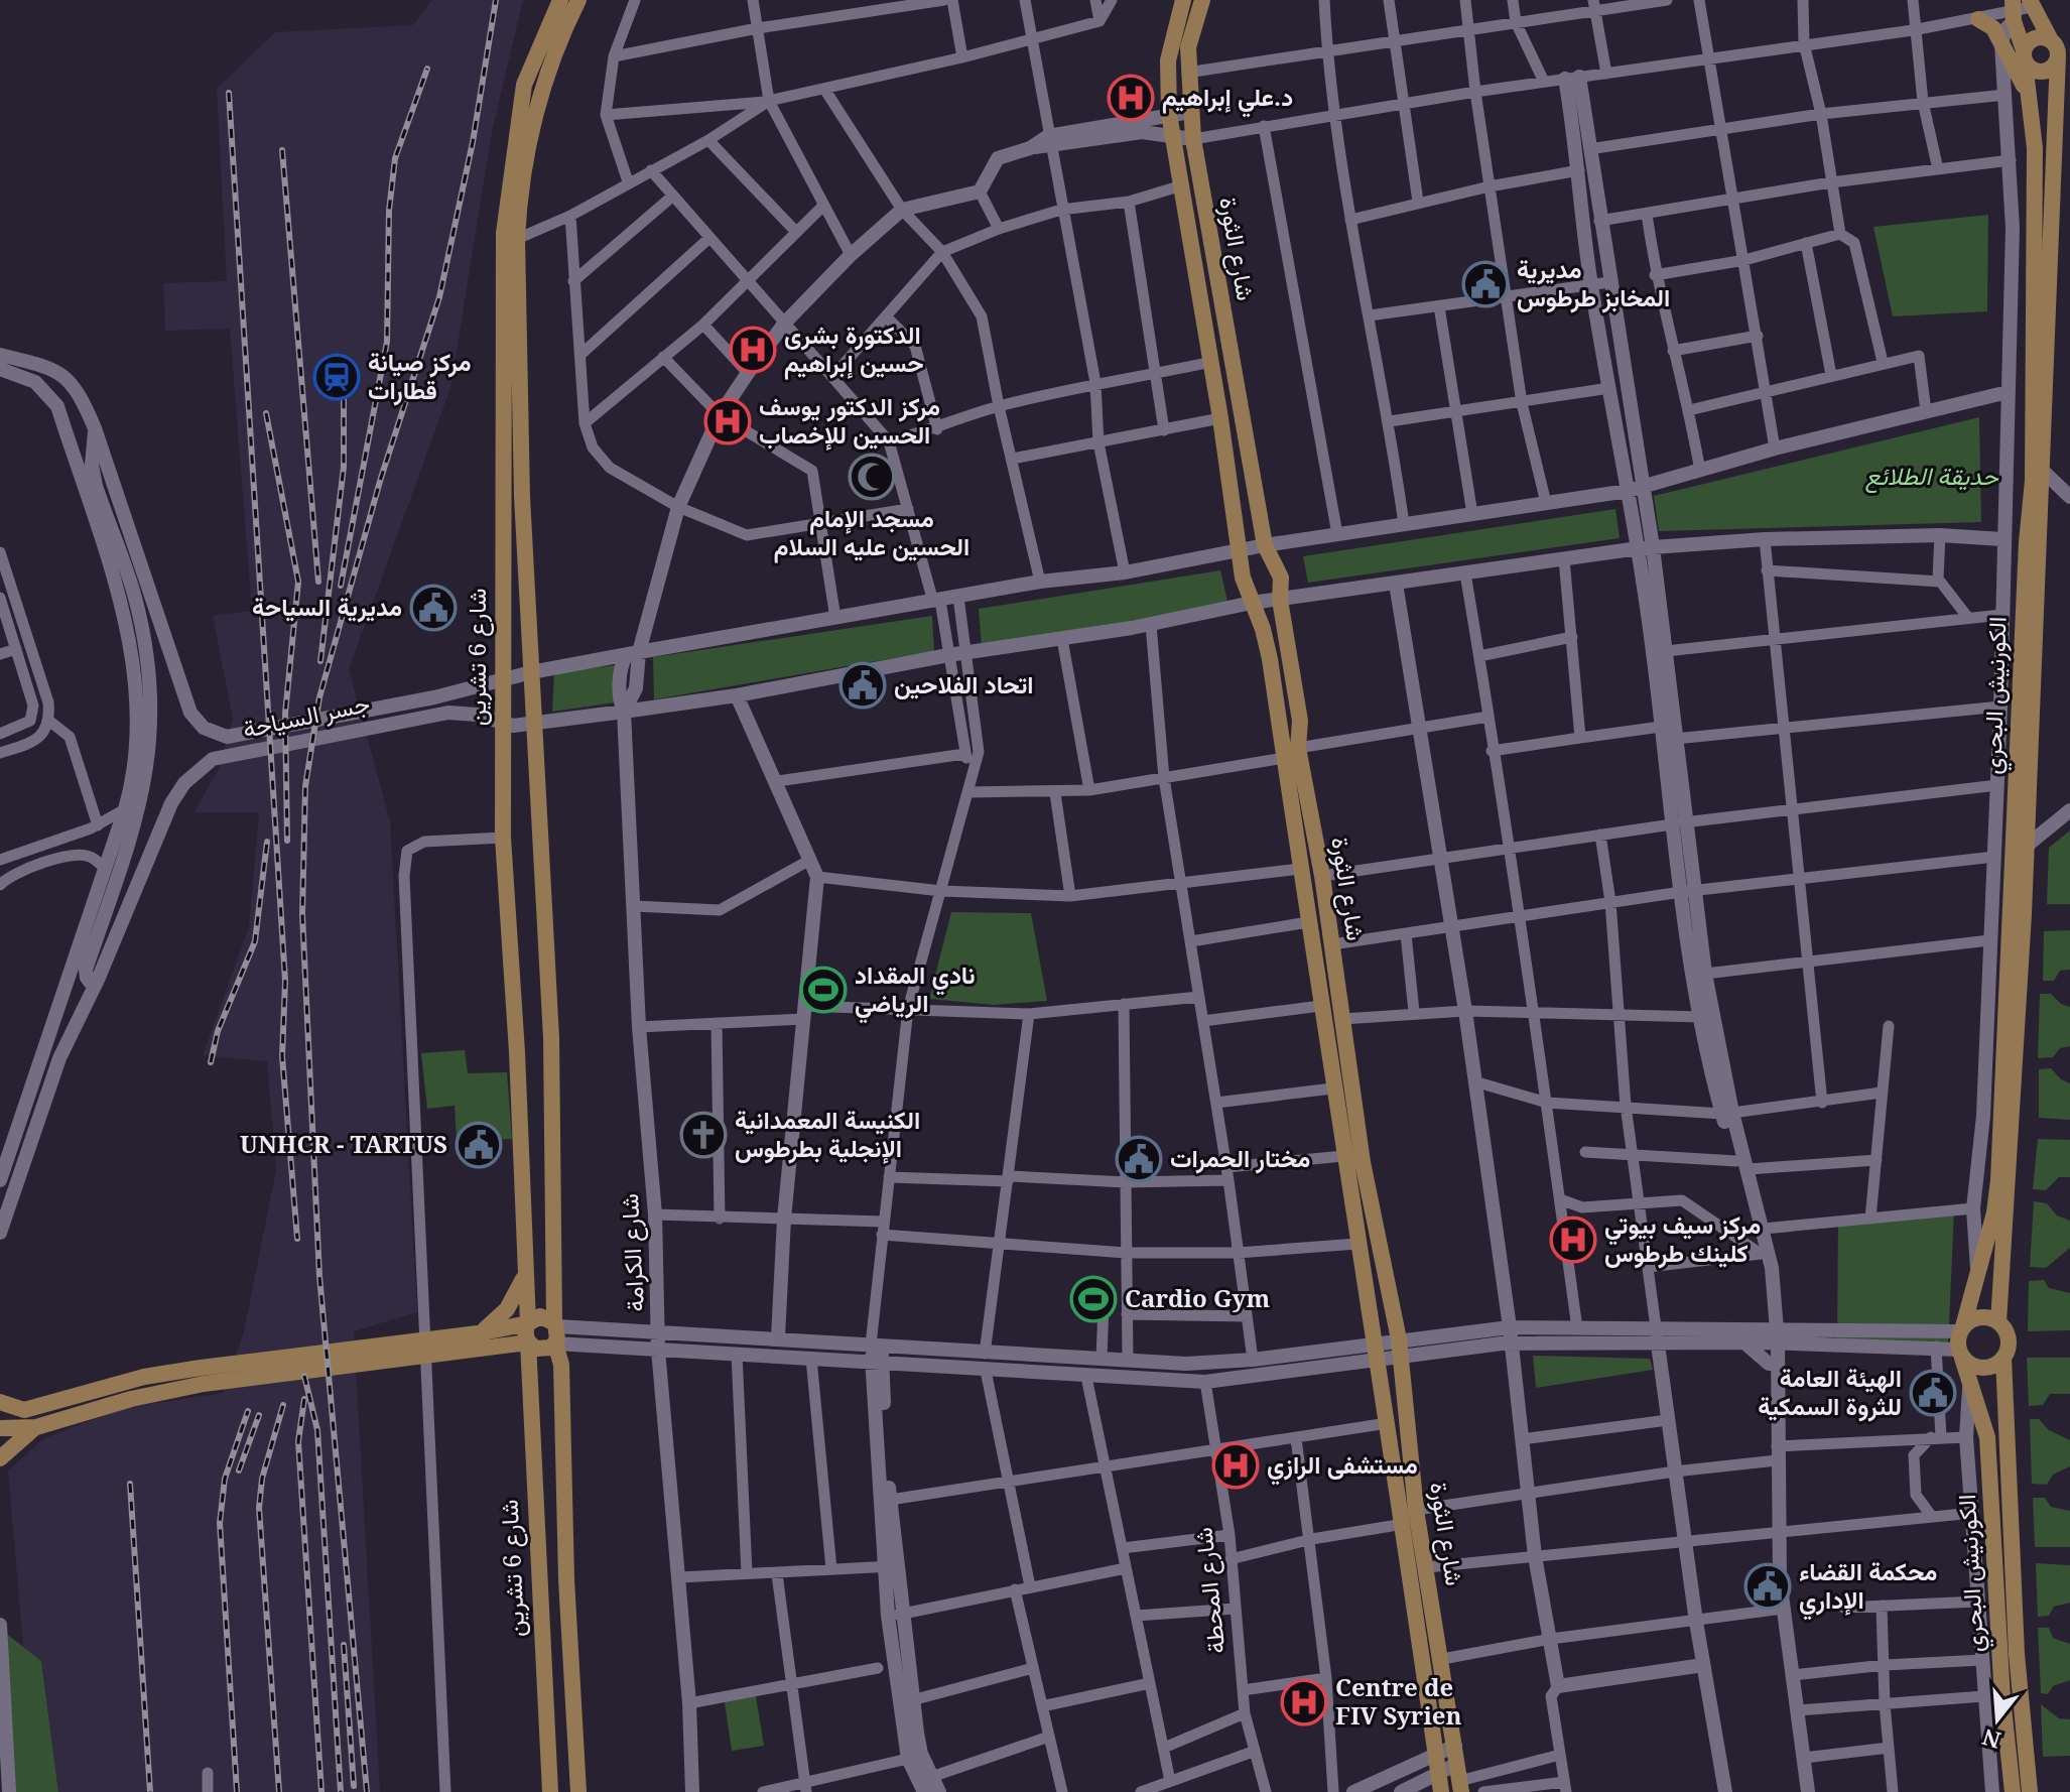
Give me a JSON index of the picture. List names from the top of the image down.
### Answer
{
  "streets": {
    "main road": ["شارع الثورة", "شارع 6 تشرين", "الكورنيش البحري"],
    "street": ["جسر السياحة", "شارع الكرامة", "شارع المحطة"]
  },
  "parks": ["حديقة الطلائع"],
  "places": {
    "hospital": [
      "د.علي إبراهيم",
      "الدكتورة بشرى حسين إبراهيم",
      "مركز الدكتور يوسف الحسين للإخصاب",
      "مركز سيف بيوتي كلينك طرطوس",
      "مستشفى الرازي",
      "Centre de FIV Syrien"
    ],
    "public building": [
      "مديرية المخابز طرطوس",
      "مديرية السياحة",
      "اتحاد الفلاحين",
      "UNHCR - TARTUS",
      "مختار الحمرات",
      "الهيئة العامة للثروة السمكية",
      "محكمة القضاء الإداري"
    ],
    "station": ["مركز صيانة قطارات"],
    "mosque": ["مسجد الإمام الحسين عليه السلام"],
    "sports": ["نادي المقداد الرياضي", "Cardio Gym"],
    "church": ["الكنيسة المعمدانية الإنجلية بطرطوس"]
  },
  "north": "bottom"
}
